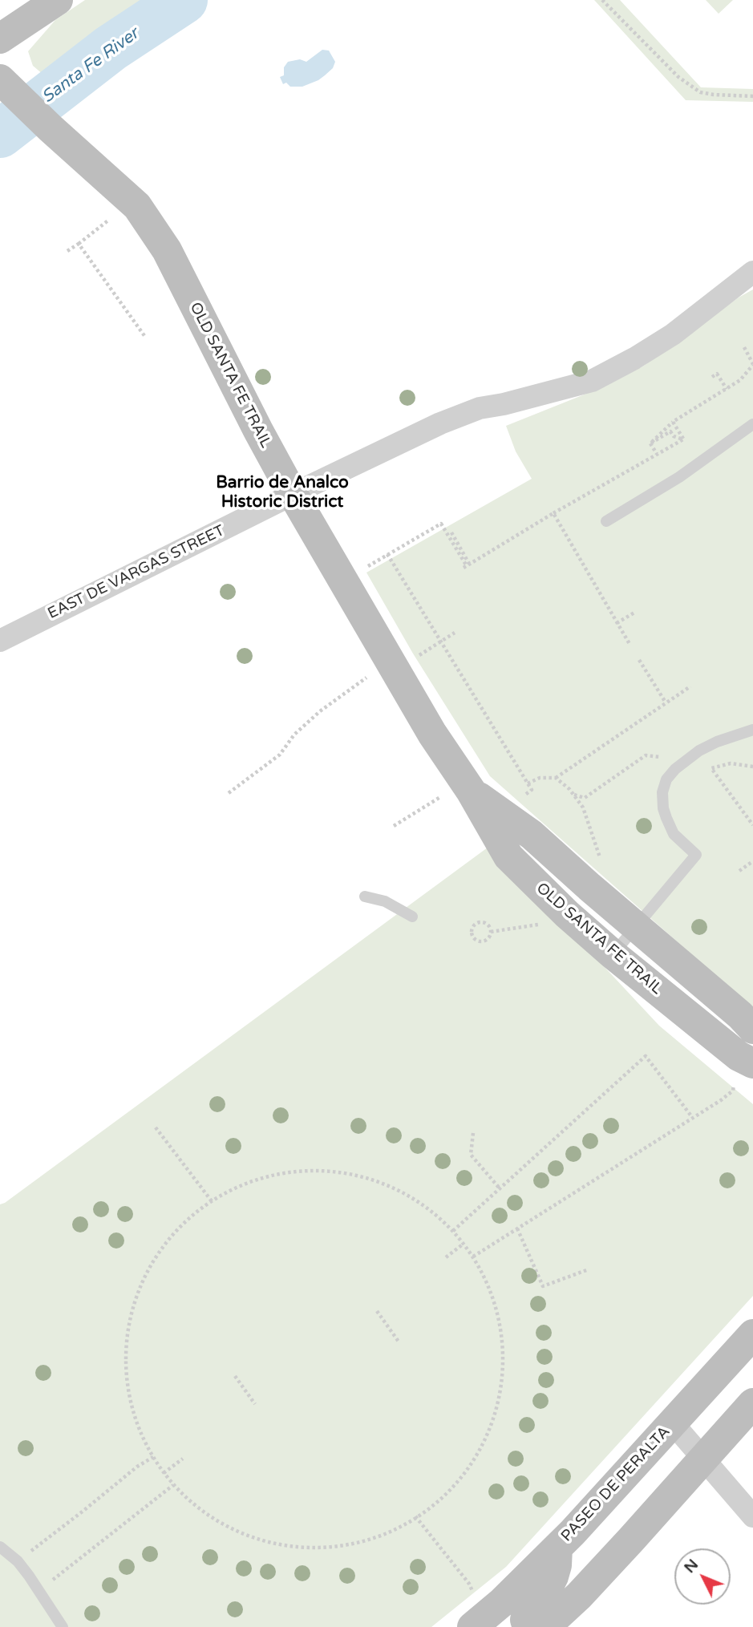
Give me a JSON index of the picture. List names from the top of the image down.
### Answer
{
  "streets": {
    "street": ["OLD SANTA FE TRAIL", "EAST DE VARGAS STREET", "PASEO DE PERALTA"]
  },
  "crossings": [
    ["OLD SANTA FE TRAIL", "EAST DE VARGAS STREET"]
  ],
  "districts": ["Barrio de Analco Historic District"],
  "water": ["Santa Fe River"],
  "north": "top left"
}
